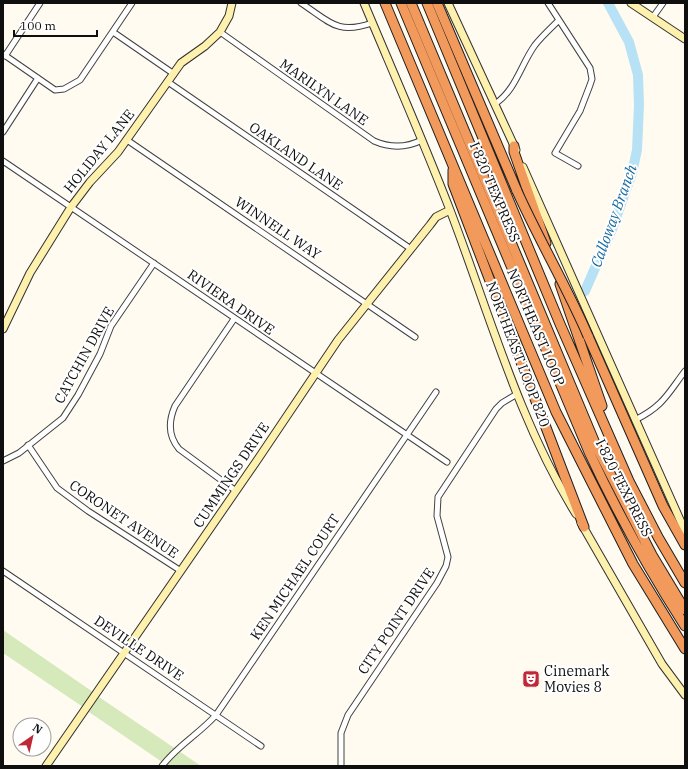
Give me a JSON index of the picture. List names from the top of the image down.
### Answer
{
  "streets": {
    "highway": ["I 820 TEXPRESS", "NORTHEAST LOOP"],
    "main road": ["HOLIDAY LANE", "NORTHEAST LOOP 820", "CUMMINGS DRIVE"],
    "street": [
      "MARILYN LANE",
      "OAKLAND LANE",
      "WINNELL WAY",
      "RIVIERA DRIVE",
      "CATCHIN DRIVE",
      "CORONET AVENUE",
      "KEN MICHAEL COURT",
      "CITY POINT DRIVE",
      "DEVILLE DRIVE"
    ]
  },
  "crossings": [
    ["MARILYN LANE", "HOLIDAY LANE"],
    ["MARILYN LANE", "NORTHEAST LOOP 820"],
    ["HOLIDAY LANE", "OAKLAND LANE"],
    ["HOLIDAY LANE", "WINNELL WAY"],
    ["HOLIDAY LANE", "RIVIERA DRIVE"],
    ["OAKLAND LANE", "CUMMINGS DRIVE"],
    ["WINNELL WAY", "CUMMINGS DRIVE"],
    ["RIVIERA DRIVE", "CATCHIN DRIVE"],
    ["RIVIERA DRIVE", "CUMMINGS DRIVE"],
    ["RIVIERA DRIVE", "KEN MICHAEL COURT"],
    ["NORTHEAST LOOP 820", "CUMMINGS DRIVE"],
    ["NORTHEAST LOOP 820", "CITY POINT DRIVE"],
    ["CATCHIN DRIVE", "CORONET AVENUE"],
    ["CUMMINGS DRIVE", "CORONET AVENUE"],
    ["CUMMINGS DRIVE", "DEVILLE DRIVE"],
    ["KEN MICHAEL COURT", "DEVILLE DRIVE"]
  ],
  "water": ["Calloway Branch"],
  "places": {
    "theatre": ["Cinemark Movies 8"]
  },
  "scale_bar": "100 m",
  "north": "top right"
}
